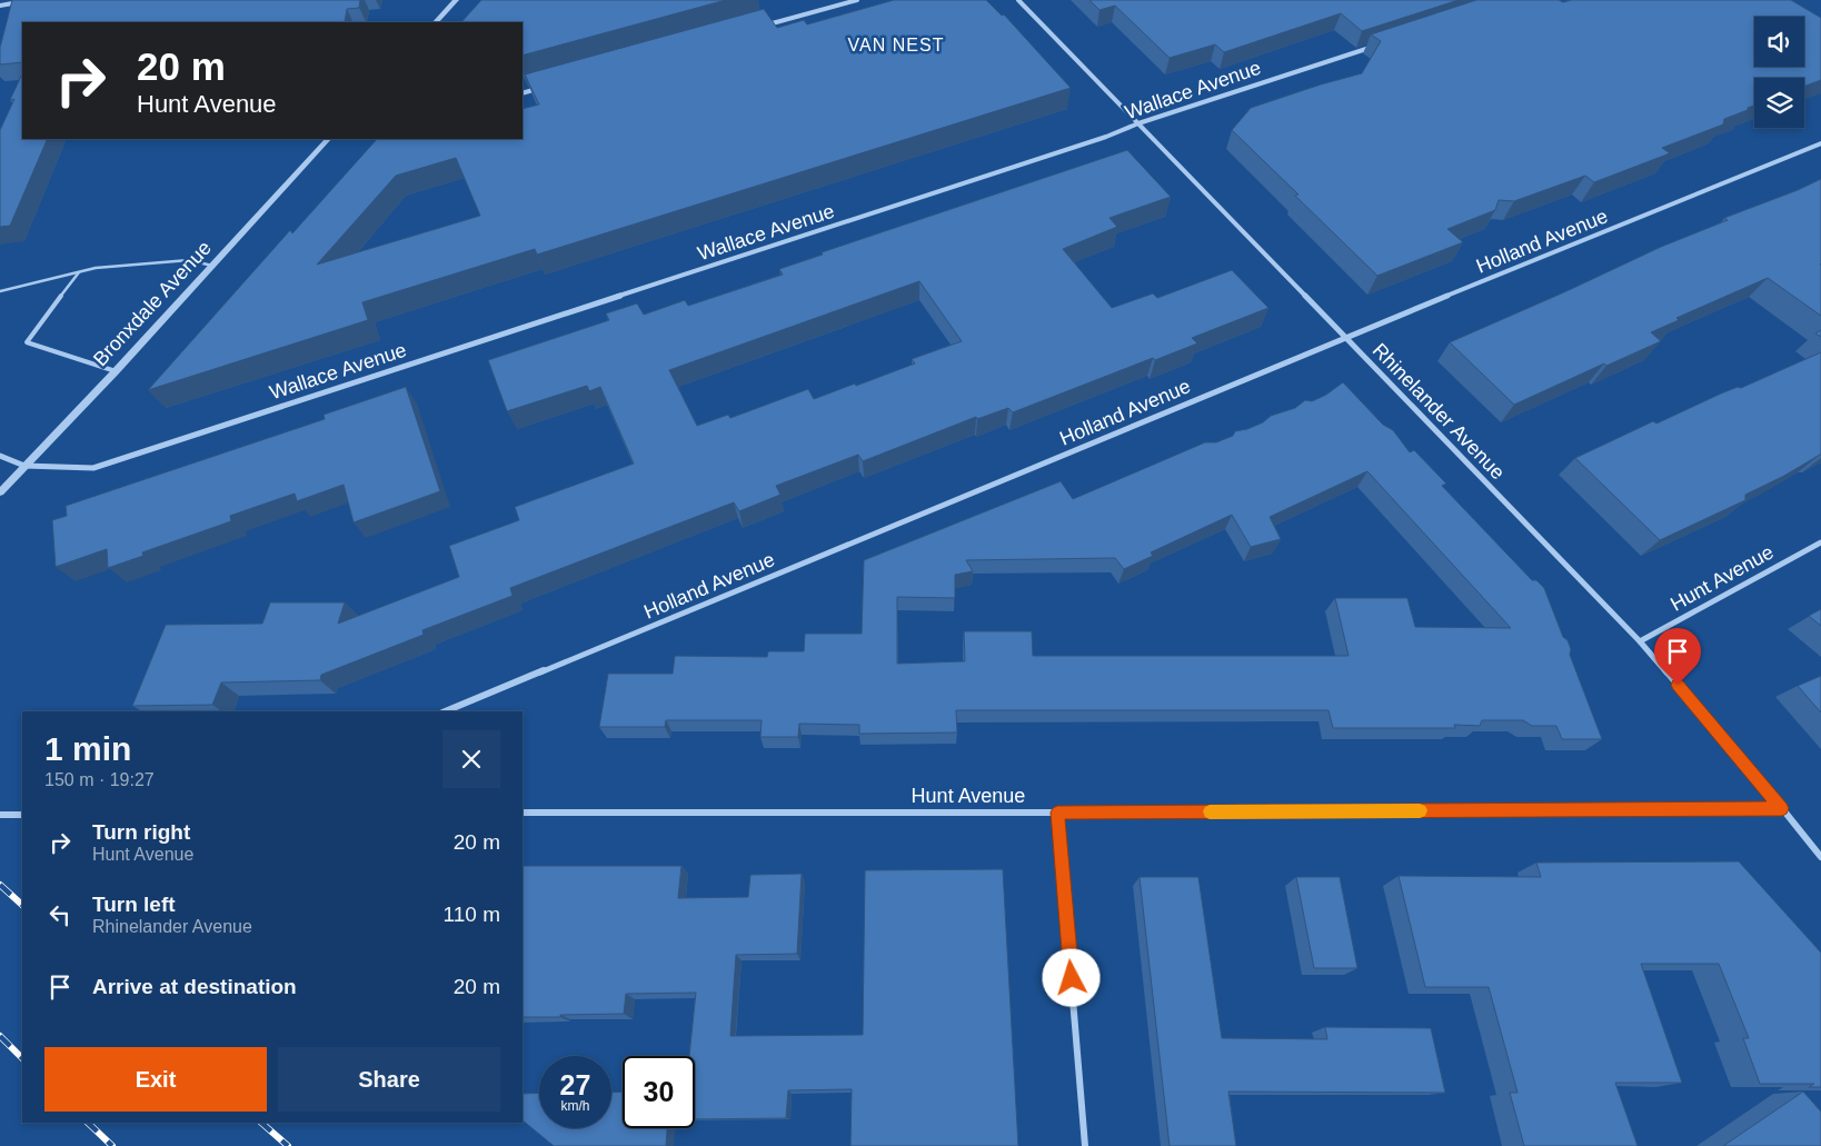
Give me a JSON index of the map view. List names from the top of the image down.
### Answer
{
  "streets": {
    "street": [
      "Wallace Avenue",
      "Holland Avenue",
      "Bronxdale Avenue",
      "Rhinelander Avenue",
      "Hunt Avenue"
    ]
  },
  "crossings": [
    ["Wallace Avenue", "Bronxdale Avenue"],
    ["Wallace Avenue", "Rhinelander Avenue"],
    ["Holland Avenue", "Rhinelander Avenue"],
    ["Rhinelander Avenue", "Hunt Avenue"]
  ],
  "districts": ["VAN NEST"],
  "page": {
    "turn": ["20 m", "Hunt Avenue"],
    "heading": ["1 min", "150 m · 19:27"],
    "list": [
      {
        "name": "Turn right",
        "note": "Hunt Avenue",
        "value": "20 m"
      },
      {
        "name": "Turn left",
        "note": "Rhinelander Avenue",
        "value": "110 m"
      },
      {
        "name": "Arrive at destination",
        "value": "20 m"
      }
    ],
    "buttons": ["Exit", "Share"],
    "speed": "27 km/h",
    "limit": "30"
  }
}
